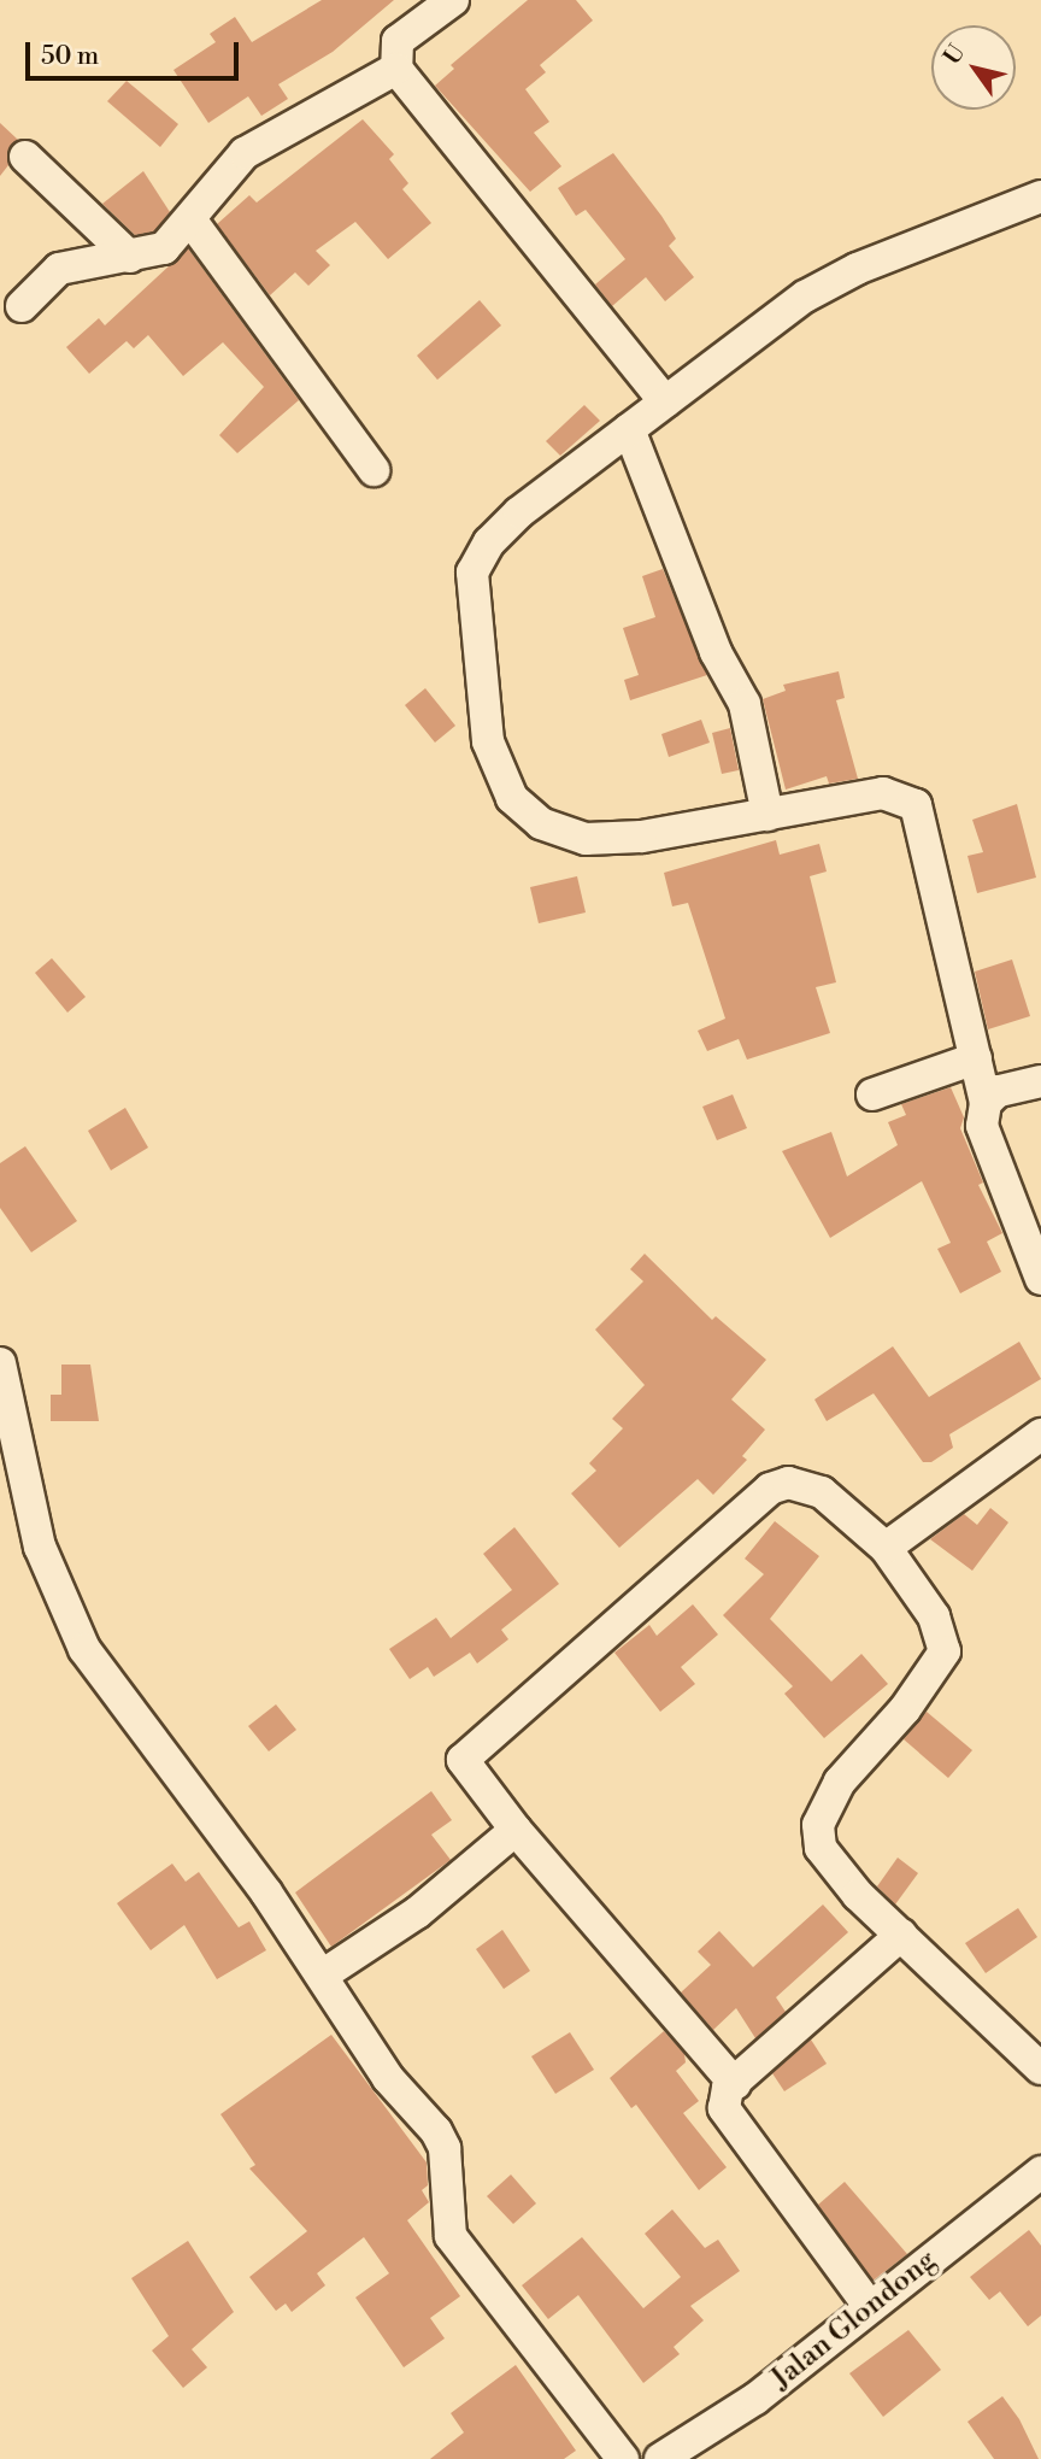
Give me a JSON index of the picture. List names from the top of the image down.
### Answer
{
  "streets": {
    "street": ["Jalan Glondong"]
  },
  "scale_bar": "50 m",
  "north": "top left"
}
